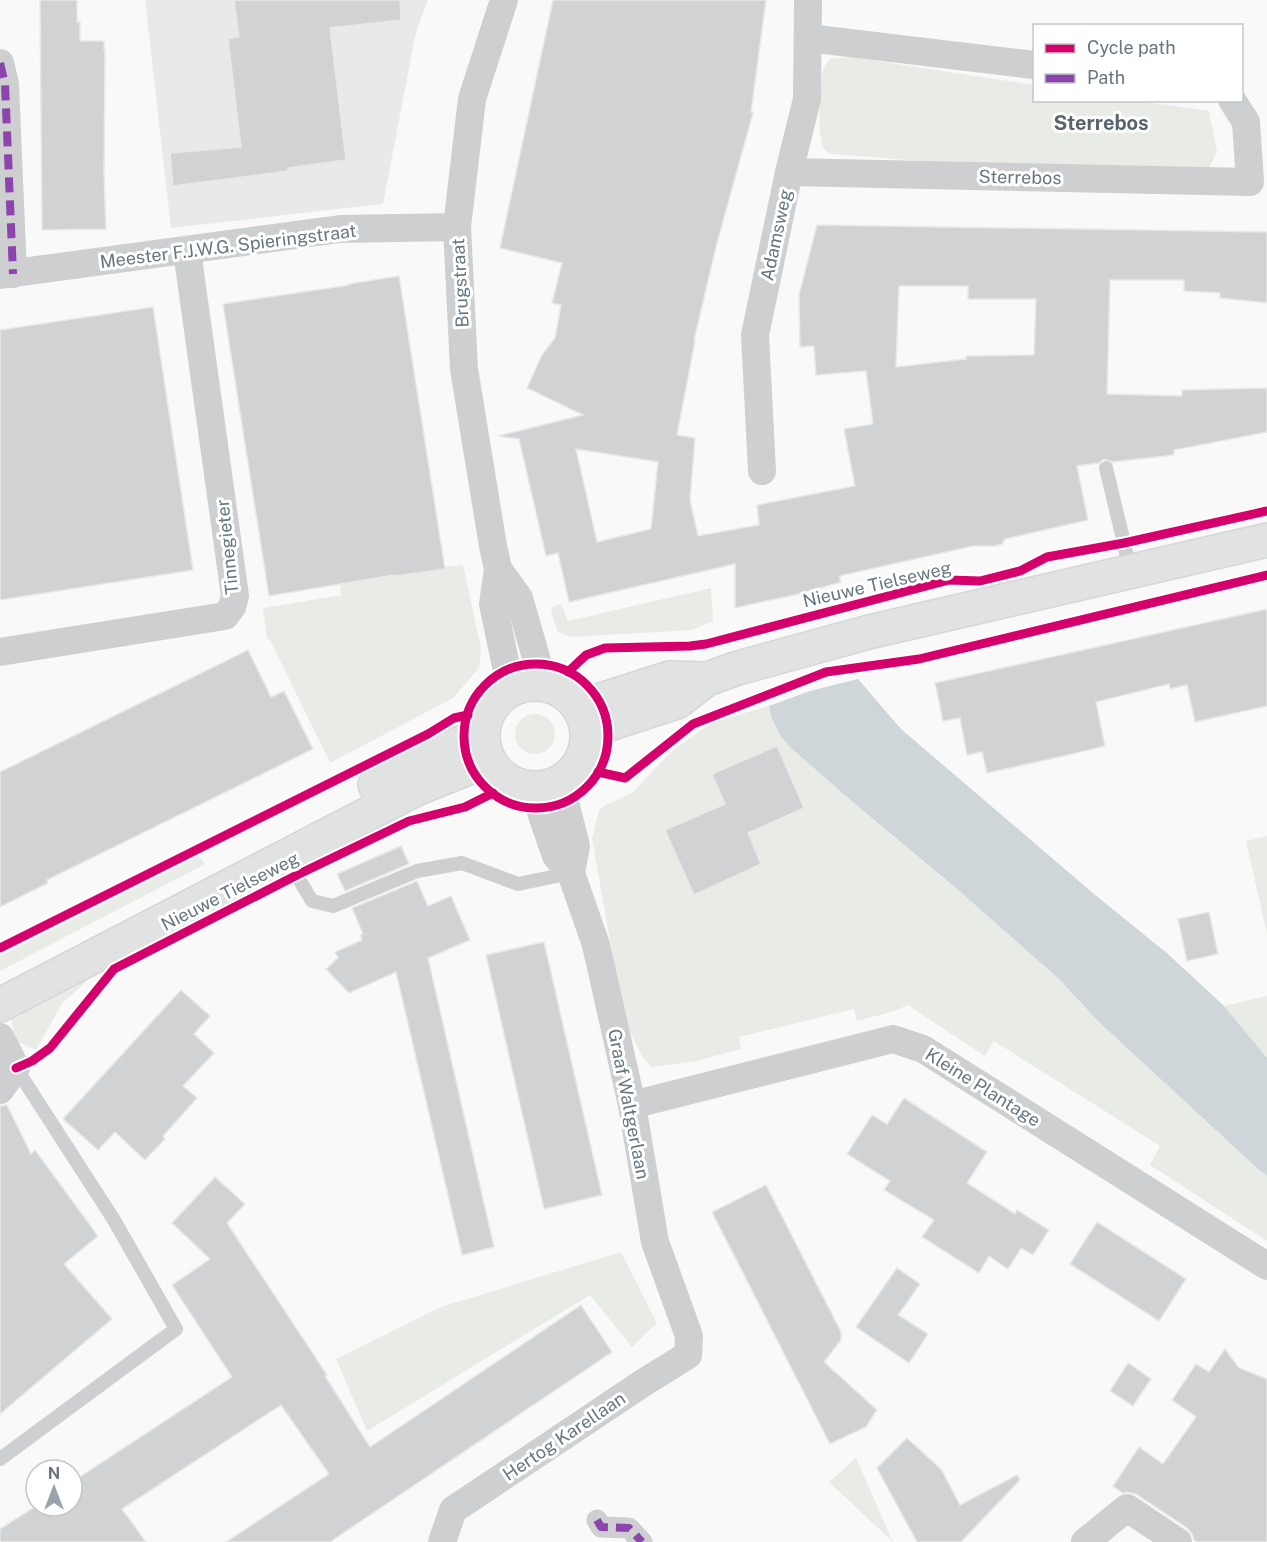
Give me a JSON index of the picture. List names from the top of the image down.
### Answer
{
  "streets": {
    "main road": ["Nieuwe Tielseweg"],
    "street": [
      "Sterrebos",
      "Adamsweg",
      "Meester F.J.W.G. Spieringstraat",
      "Brugstraat",
      "Tinnegieter",
      "Kleine Plantage",
      "Graaf Waltgerlaan",
      "Hertog Karellaan"
    ]
  },
  "crossings": [
    ["Sterrebos", "Adamsweg"],
    ["Meester F.J.W.G. Spieringstraat", "Brugstraat"],
    ["Meester F.J.W.G. Spieringstraat", "Tinnegieter"],
    ["Brugstraat", "Nieuwe Tielseweg"],
    ["Brugstraat", "Graaf Waltgerlaan"],
    ["Nieuwe Tielseweg", "Graaf Waltgerlaan"],
    ["Kleine Plantage", "Graaf Waltgerlaan"],
    ["Graaf Waltgerlaan", "Hertog Karellaan"]
  ],
  "districts": ["Sterrebos"],
  "legend": ["Cycle path", "Path"],
  "north": "top"
}
